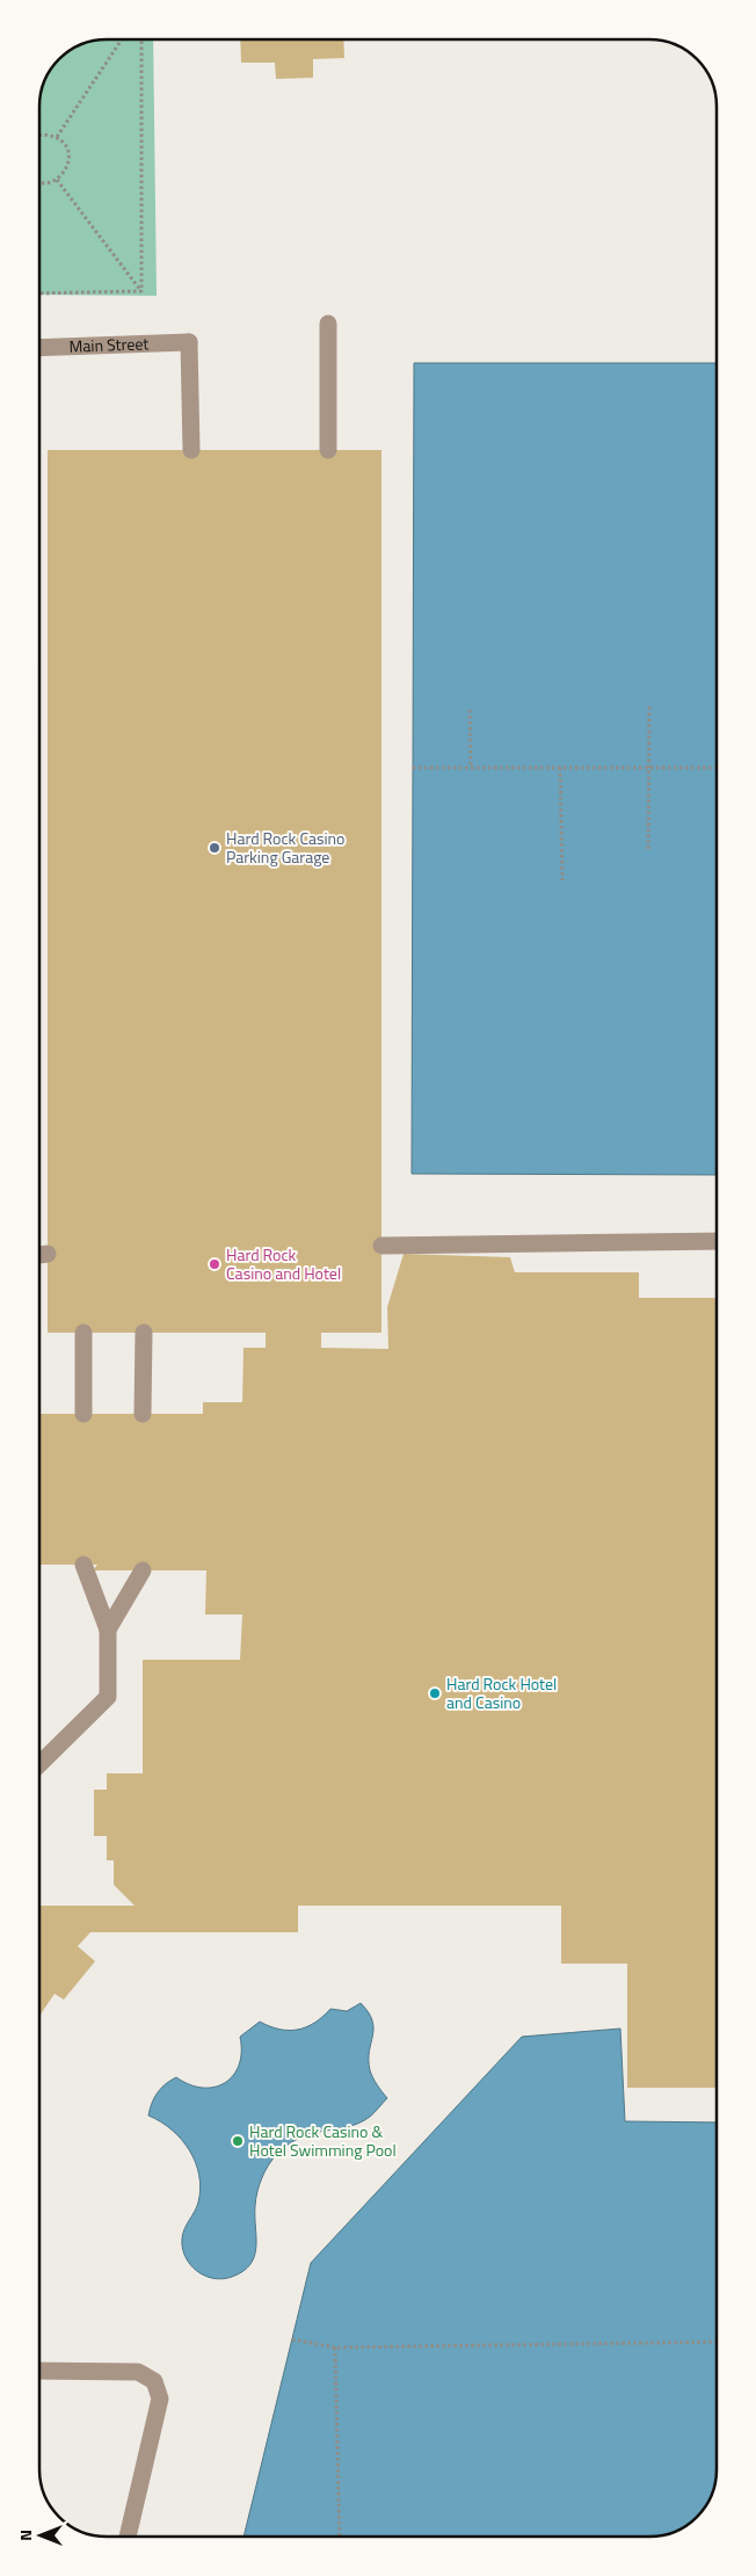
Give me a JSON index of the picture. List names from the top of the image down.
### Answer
{
  "streets": {
    "street": ["Main Street"]
  },
  "places": [
    "Hard Rock Casino Parking Garage",
    "Hard Rock Casino and Hotel",
    "Hard Rock Hotel and Casino",
    "Hard Rock Casino & Hotel Swimming Pool"
  ],
  "north": "left"
}
